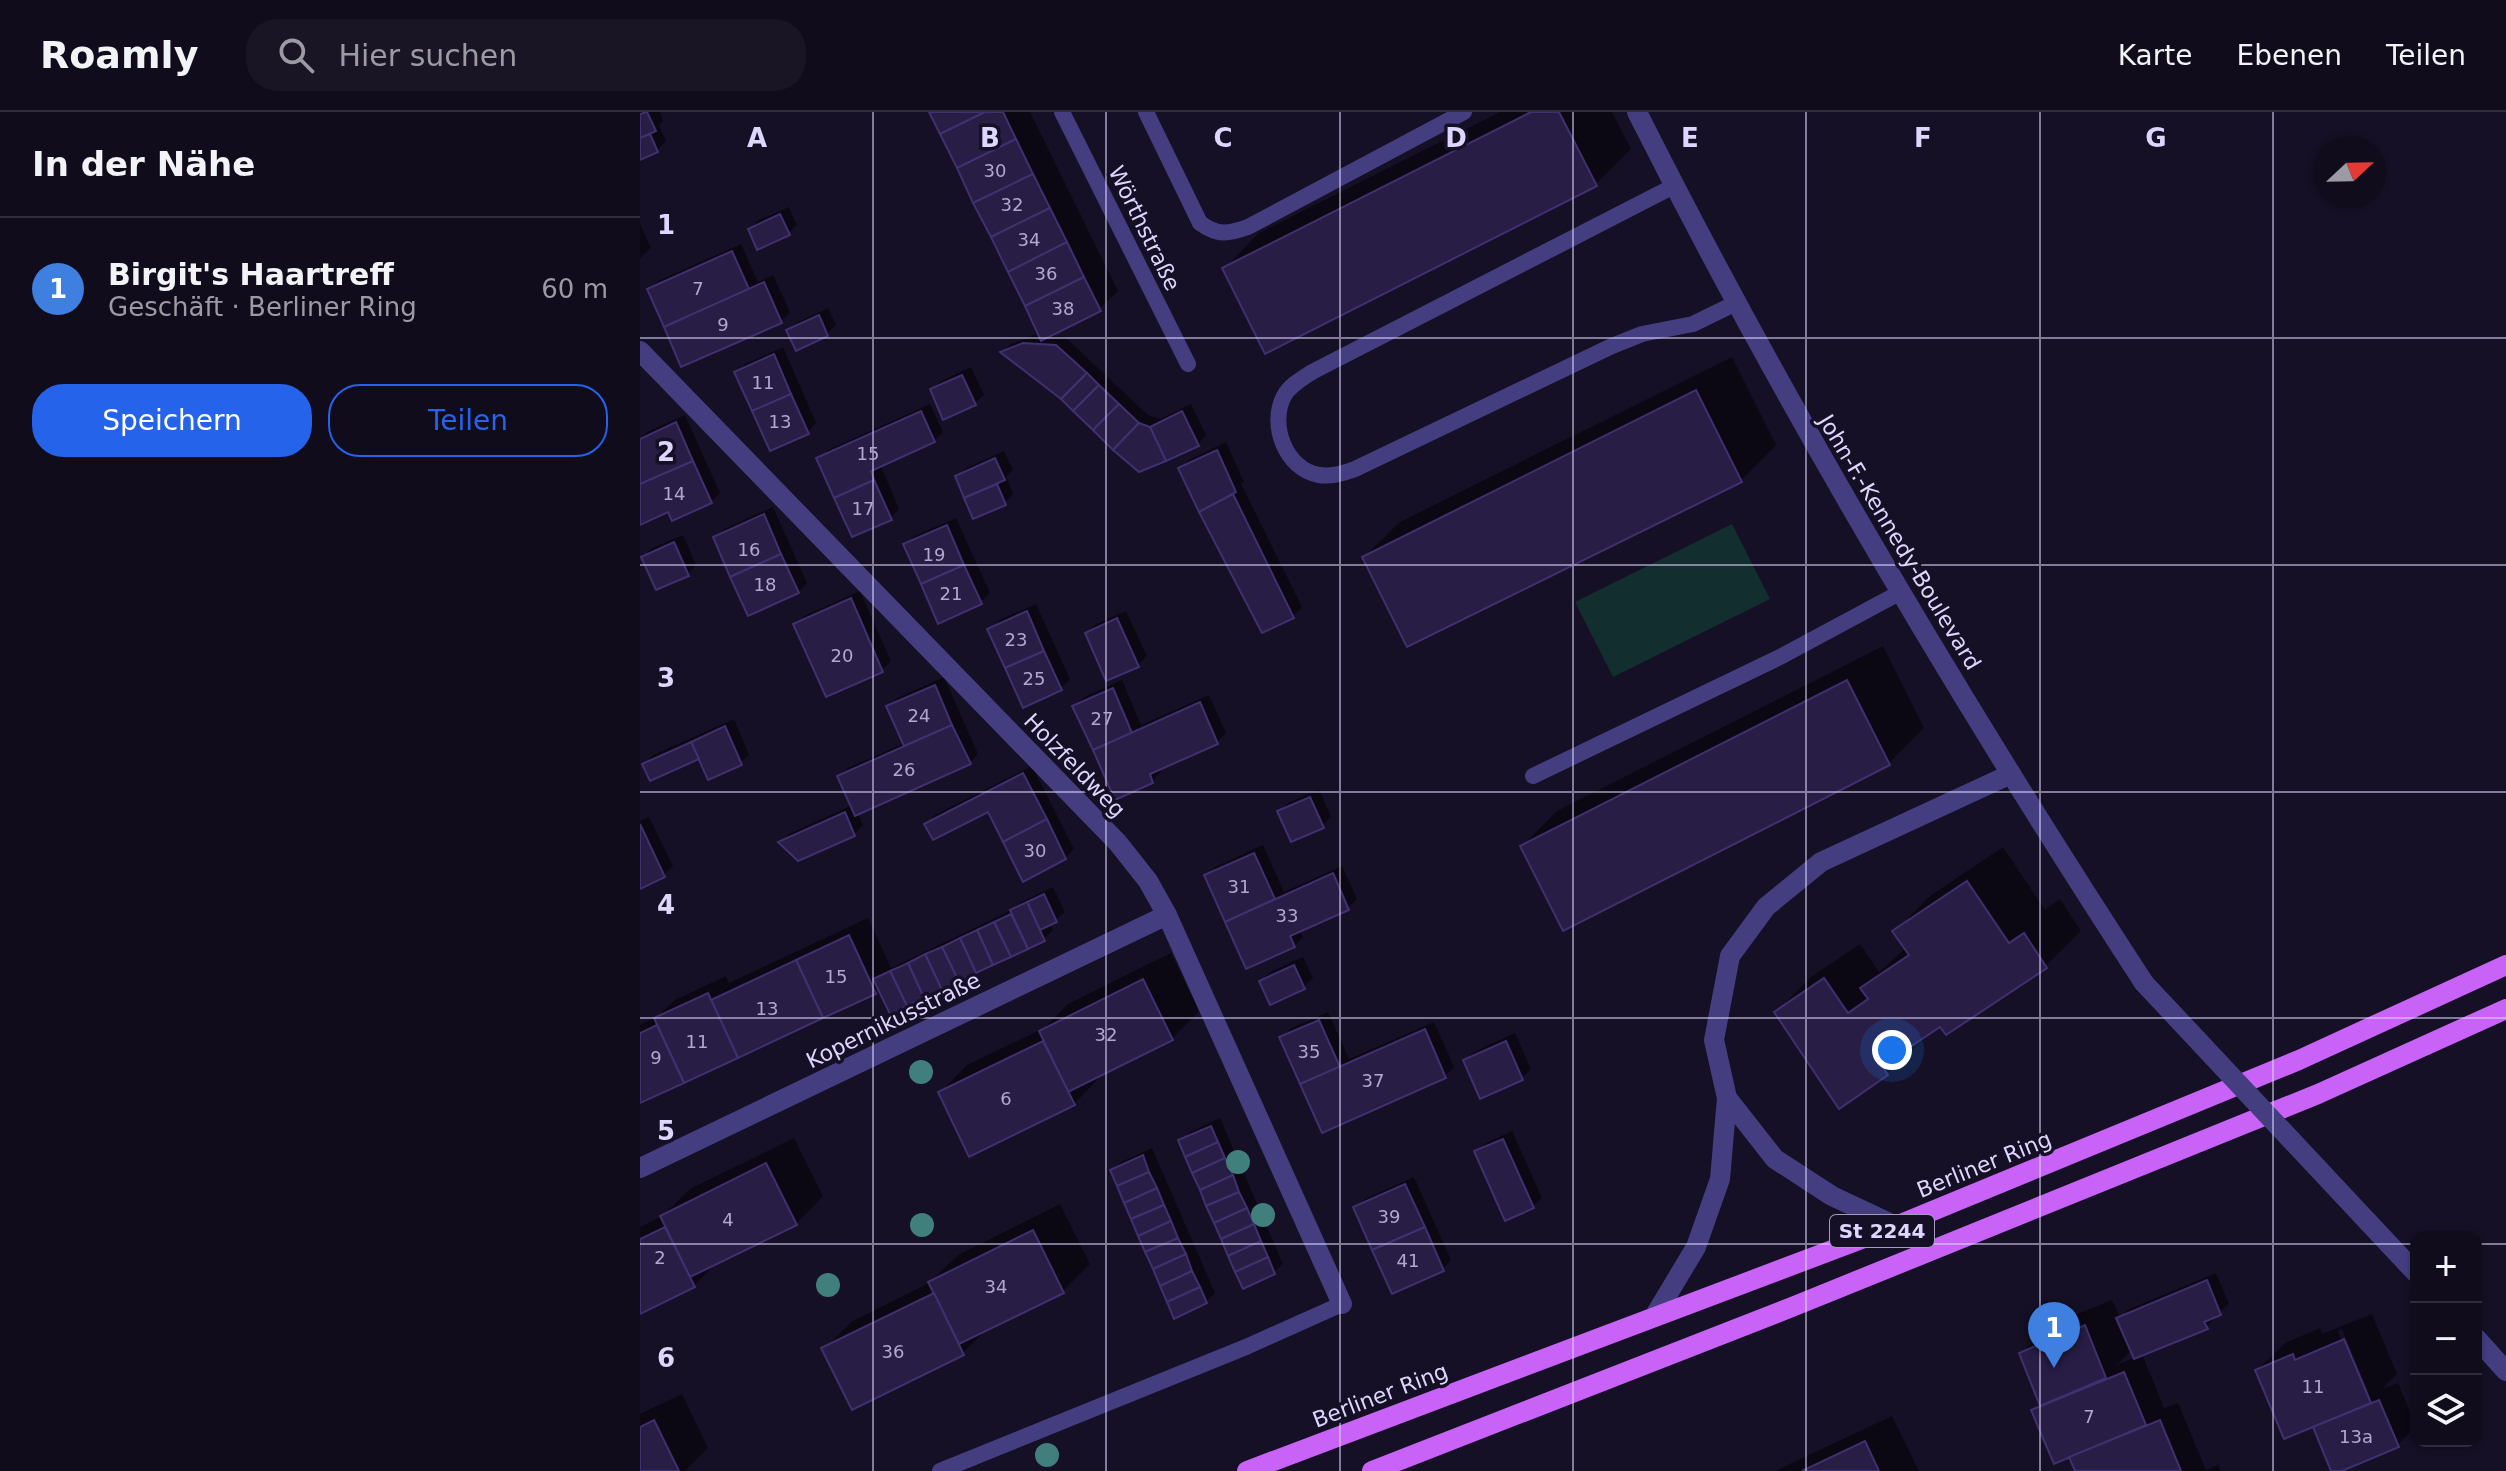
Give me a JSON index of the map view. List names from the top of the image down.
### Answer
{
  "streets": {
    "main road": ["Berliner Ring", "St 2244"],
    "street": ["John-F.-Kennedy-Boulevard", "Holzfeldweg", "Kopernikusstraße"],
    "lane": ["Wörthstraße"]
  },
  "crossings": [
    ["Holzfeldweg", "Kopernikusstraße"]
  ],
  "house_numbers": [
    "30",
    "32",
    "34",
    "36",
    "7",
    "38",
    "9",
    "11",
    "13",
    "15",
    "14",
    "17",
    "16",
    "19",
    "18",
    "21",
    "23",
    "20",
    "25",
    "24",
    "27",
    "26",
    "30",
    "31",
    "33",
    "15",
    "13",
    "32",
    "11",
    "35",
    "9",
    "37",
    "6",
    "39",
    "4",
    "2",
    "41",
    "34",
    "36",
    "11",
    "7",
    "13a"
  ],
  "north": "right",
  "page": {
    "header": "Roamly",
    "search": "Hier suchen",
    "nav": ["Karte", "Ebenen", "Teilen"],
    "heading": "In der Nähe",
    "list": [
      {
        "mark": "1",
        "name": "Birgit's Haartreff",
        "note": "Geschäft · Berliner Ring",
        "value": "60 m"
      }
    ],
    "buttons": ["Speichern", "Teilen"],
    "map_buttons": ["+", "−"],
    "pins": "1"
  },
  "grid": {
    "columns": [
      "A",
      "B",
      "C",
      "D",
      "E",
      "F",
      "G"
    ],
    "rows": [
      "1",
      "2",
      "3",
      "4",
      "5",
      "6"
    ]
  }
}
